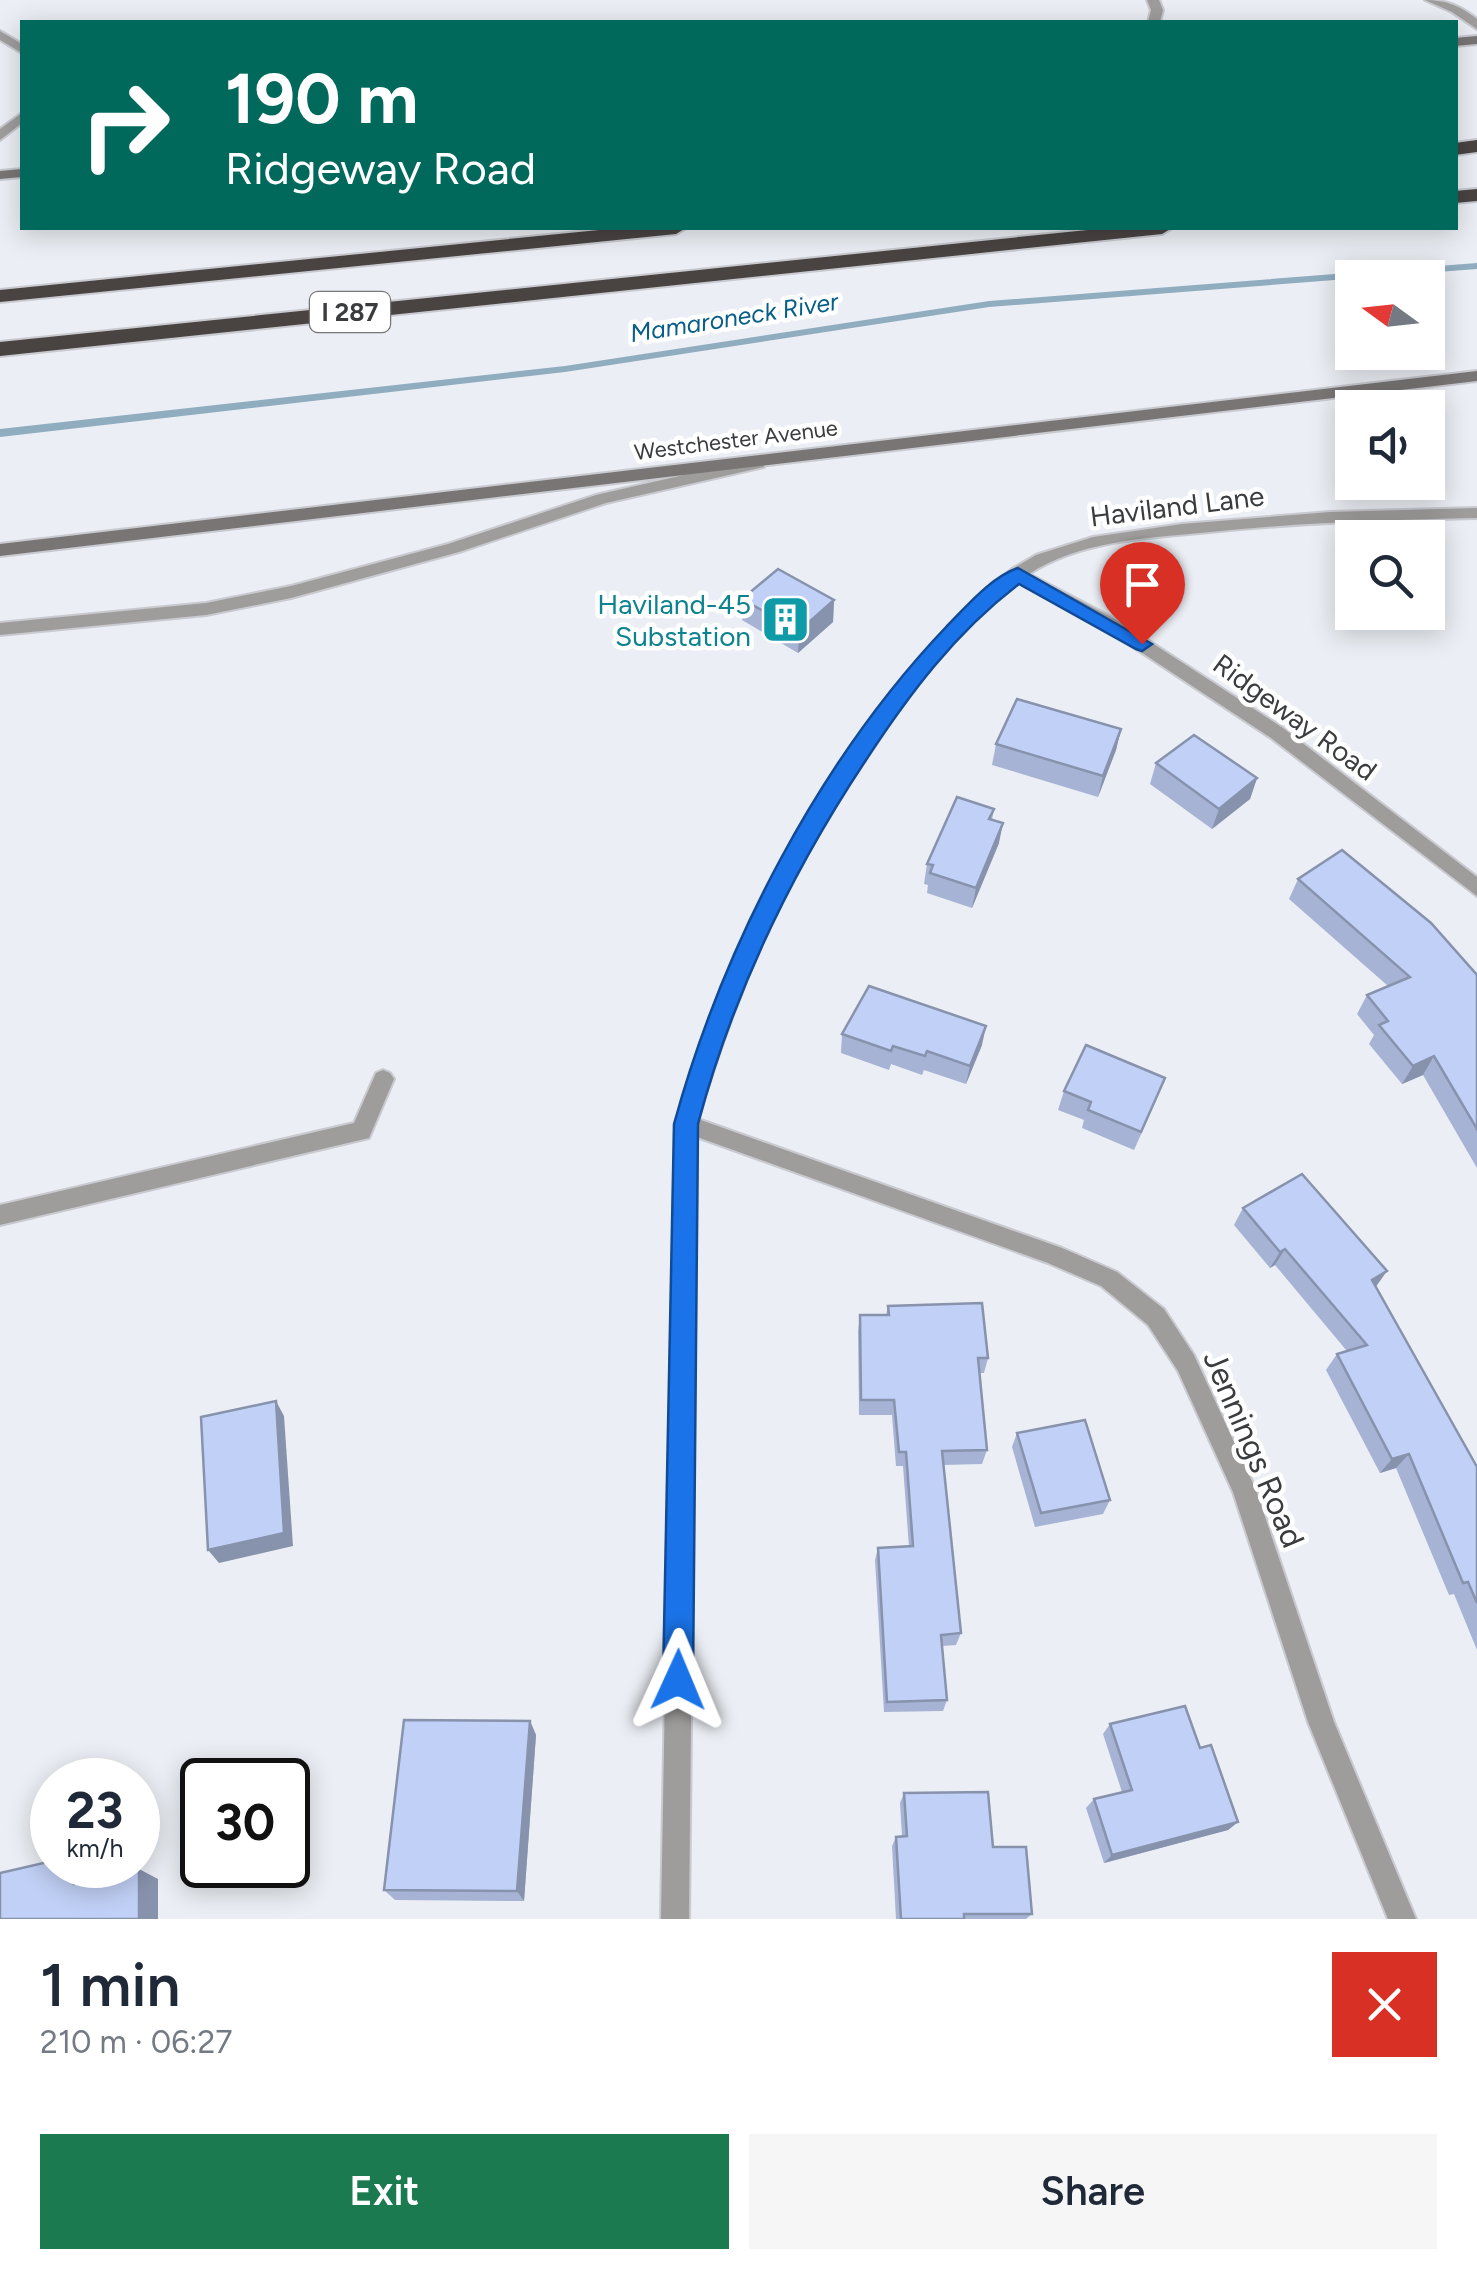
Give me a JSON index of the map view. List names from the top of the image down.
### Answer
{
  "streets": {
    "highway": ["I 287"],
    "main road": ["Westchester Avenue"],
    "street": ["Haviland Lane", "Ridgeway Road", "Jennings Road"]
  },
  "crossings": [
    ["Haviland Lane", "Ridgeway Road"],
    ["Haviland Lane", "Jennings Road"]
  ],
  "water": ["Mamaroneck River"],
  "places": {
    "building": ["Haviland-45 Substation"]
  },
  "north": "left",
  "page": {
    "turn": ["190 m", "Ridgeway Road"],
    "speed": "23 km/h",
    "limit": "30",
    "heading": ["1 min", "210 m · 06:27"],
    "buttons": ["Exit", "Share"]
  }
}
